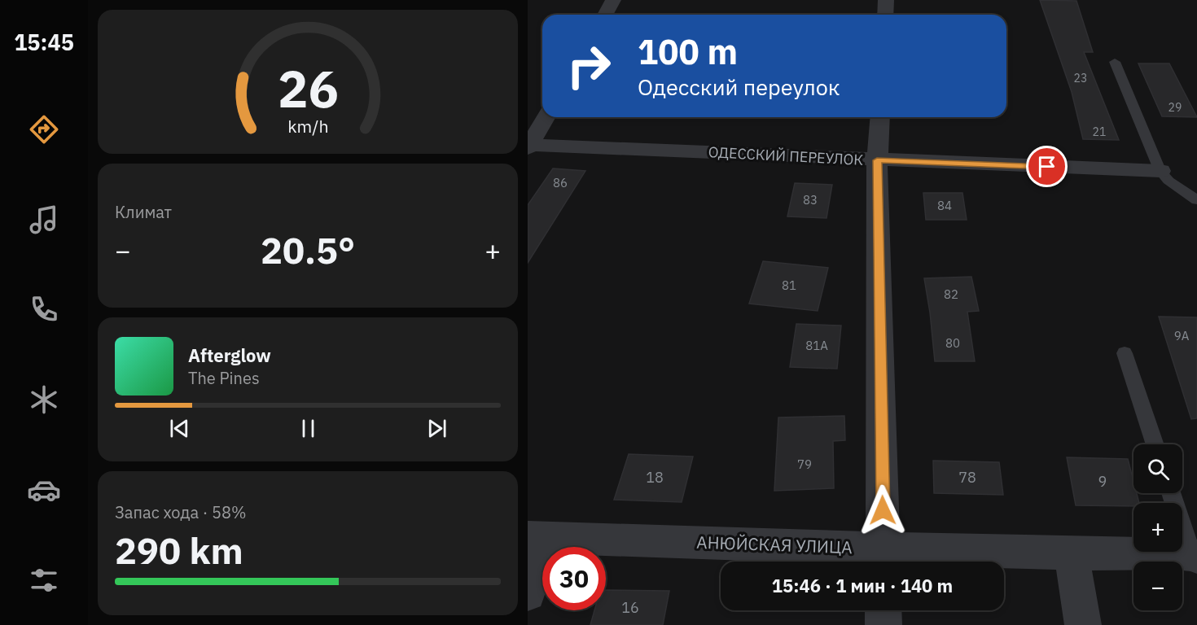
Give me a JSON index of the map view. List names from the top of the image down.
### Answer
{
  "streets": {
    "street": ["ОДЕССКИЙ ПЕРЕУЛОК", "АНЮЙСКАЯ УЛИЦА"]
  },
  "house_numbers": [
    "23",
    "29",
    "21",
    "86",
    "83",
    "84",
    "81",
    "82",
    "9А",
    "80",
    "81А",
    "79",
    "18",
    "78",
    "9",
    "16"
  ],
  "page": {
    "tabs": "15:45",
    "turn": ["100 m", "Одесский переулок"],
    "tile": [
      "Климат",
      ["Запас хода · 58%", "290 km"]
    ],
    "heat": ["−", "20.5°", "+"],
    "song": ["Afterglow", "The Pines"],
    "map_buttons": ["+", "−"],
    "limit": "30",
    "trip": "15:46 · 1 мин · 140 m",
    "gauge": ["26", "km/h"]
  }
}
